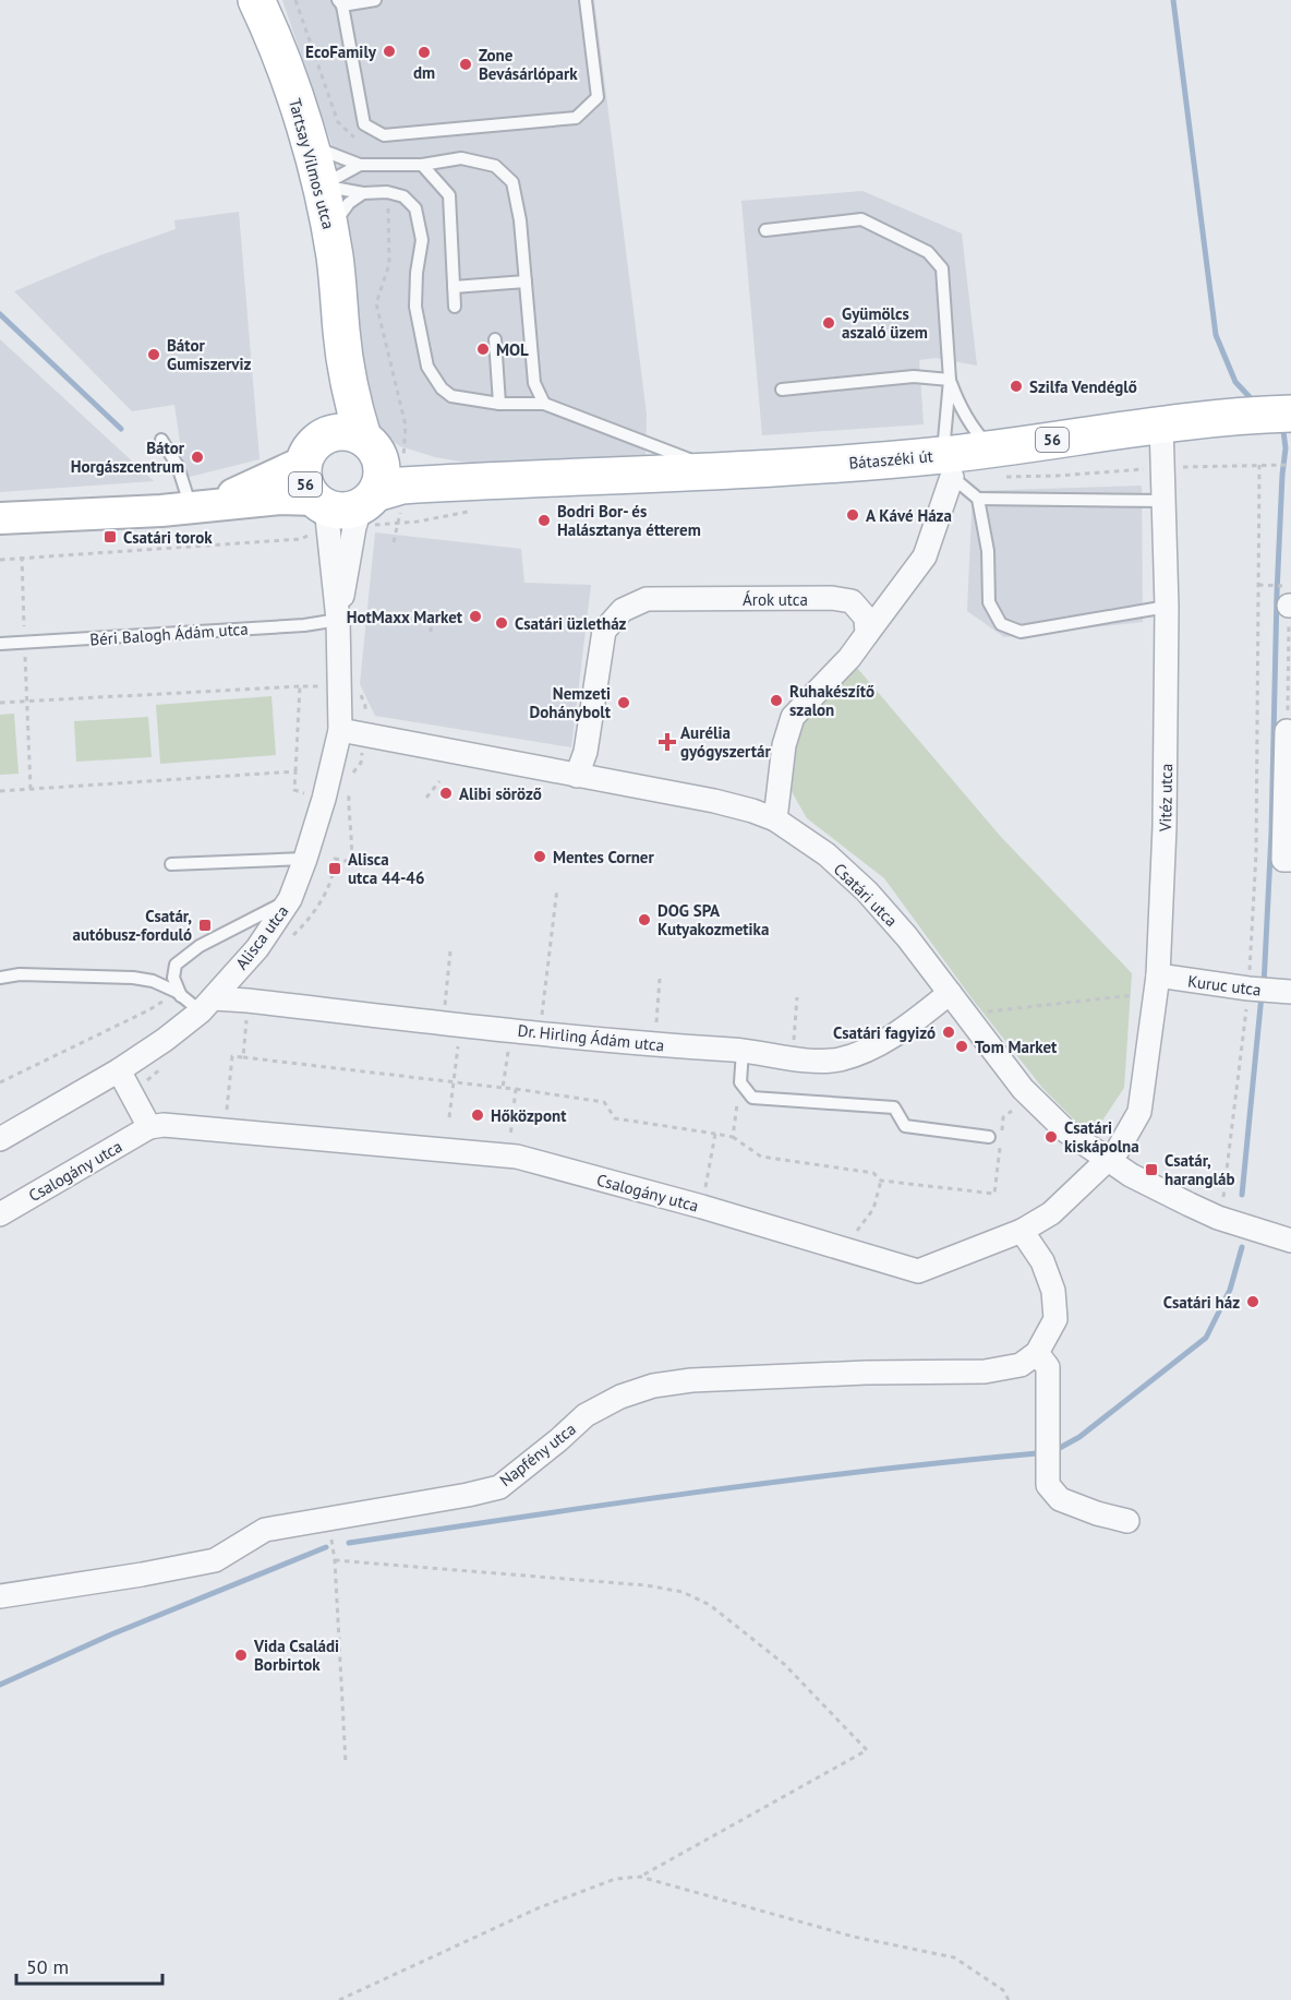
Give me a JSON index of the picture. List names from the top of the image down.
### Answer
{
  "streets": {
    "main road": ["Tartsay Vilmos utca", "56", "Bátaszéki út"],
    "street": [
      "Árok utca",
      "Vitéz utca",
      "Csatári utca",
      "Alisca utca",
      "Kuruc utca",
      "Dr. Hirling Ádám utca",
      "Csalogány utca",
      "Napfény utca"
    ],
    "lane": ["Béri Balogh Ádám utca"]
  },
  "crossings": [
    ["56", "Bátaszéki út"],
    ["56", "Alisca utca"],
    ["Bátaszéki út", "Vitéz utca"],
    ["Bátaszéki út", "Alisca utca"],
    ["Árok utca", "Csatári utca"],
    ["Béri Balogh Ádám utca", "Alisca utca"],
    ["Vitéz utca", "Csatári utca"],
    ["Vitéz utca", "Kuruc utca"],
    ["Vitéz utca", "Csalogány utca"],
    ["Csatári utca", "Alisca utca"],
    ["Csatári utca", "Dr. Hirling Ádám utca"],
    ["Csatári utca", "Csalogány utca"],
    ["Alisca utca", "Dr. Hirling Ádám utca"]
  ],
  "places": {
    "other": [
      "EcoFamily",
      "dm",
      "Zone Bevásárlópark",
      "Gyümölcs aszaló üzem",
      "MOL",
      "Bátor Gumiszerviz",
      "Szilfa Vendéglő",
      "Bátor Horgászcentrum",
      "A Kávé Háza",
      "Bodri Bor- és Halásztanya étterem",
      "HotMaxx Market",
      "Csatári üzletház",
      "Ruhakészítő szalon",
      "Nemzeti Dohánybolt",
      "Alibi söröző",
      "Mentes Corner",
      "DOG SPA Kutyakozmetika",
      "Csatári fagyizó",
      "Tom Market",
      "Hőközpont",
      "Csatári kiskápolna",
      "Csatári ház",
      "Vida Családi Borbirtok"
    ],
    "transit": [
      "Csatári torok",
      "Alisca utca 44-46",
      "Csatár, autóbusz-forduló",
      "Csatár, harangláb"
    ],
    "health": ["Aurélia gyógyszertár"]
  },
  "scale_bar": "50 m"
}
